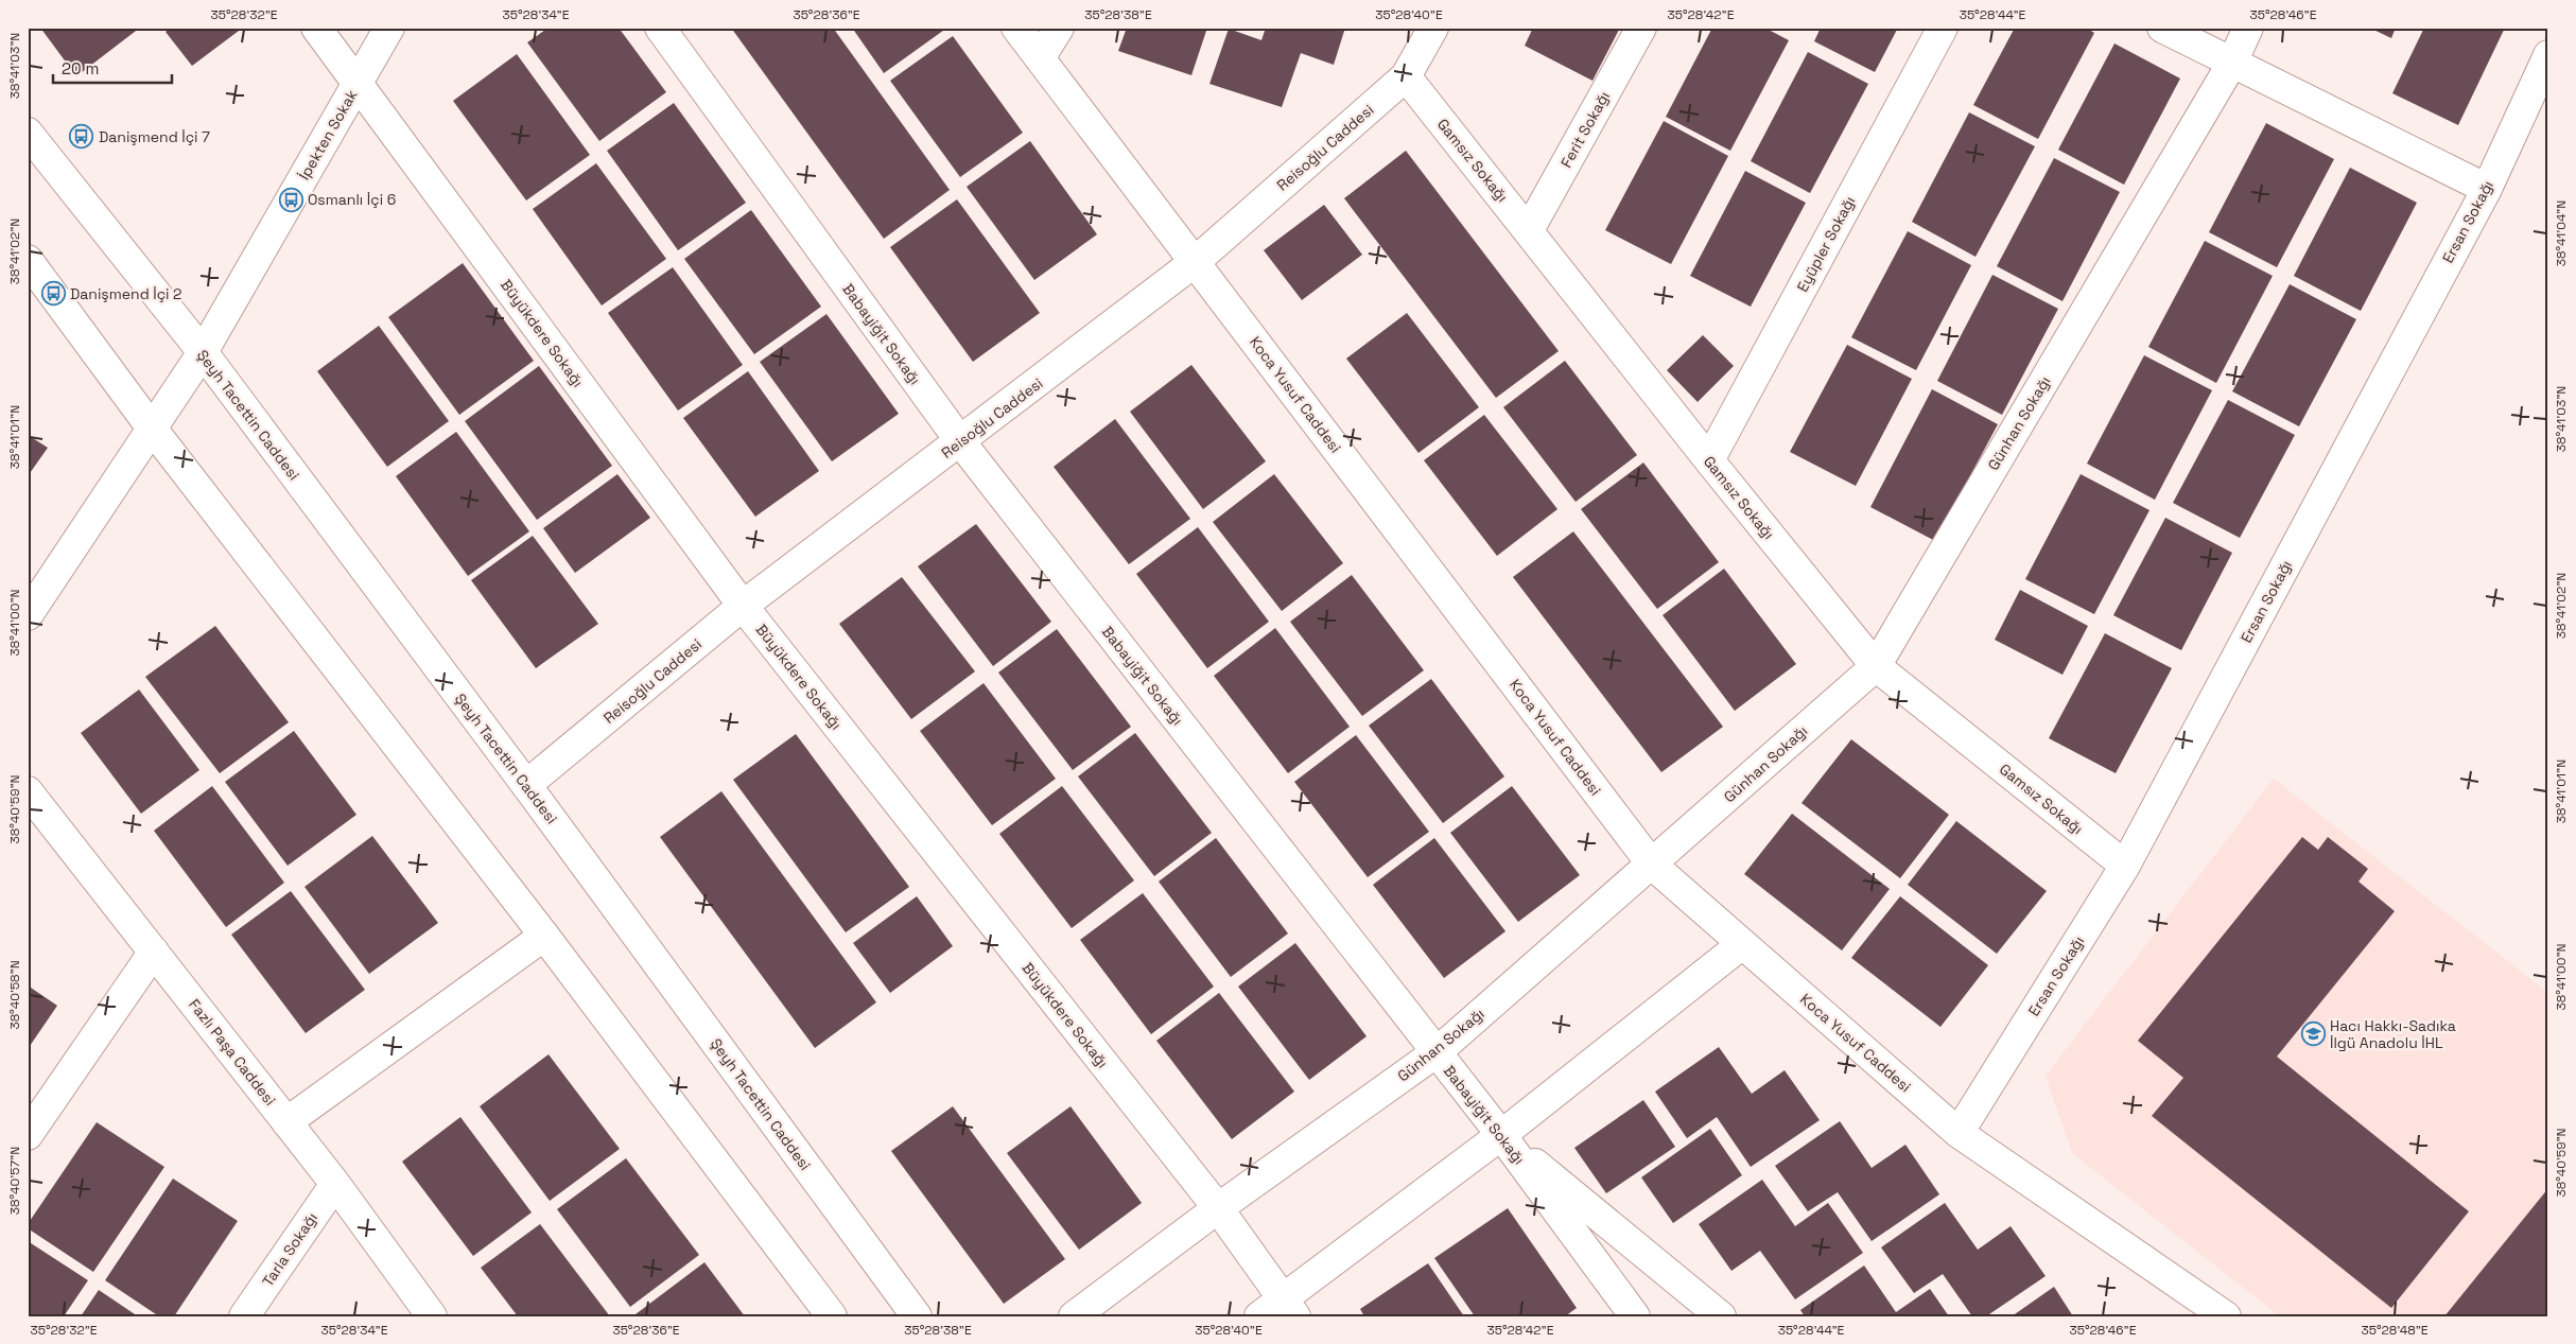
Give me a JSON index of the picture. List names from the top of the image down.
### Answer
{
  "streets": {
    "street": [
      "Ferit Sokağı",
      "İpekten Sokak",
      "Reisoğlu Caddesi",
      "Gamsız Sokağı",
      "Ersan Sokağı",
      "Eyüpler Sokağı",
      "Büyükdere Sokağı",
      "Babayiğit Sokağı",
      "Koca Yusuf Caddesi",
      "Şeyh Tacettin Caddesi",
      "Günhan Sokağı",
      "Fazlı Paşa Caddesi",
      "Tarla Sokağı"
    ]
  },
  "crossings": [
    ["Ferit Sokağı", "Gamsız Sokağı"],
    ["İpekten Sokak", "Büyükdere Sokağı"],
    ["İpekten Sokak", "Şeyh Tacettin Caddesi"],
    ["Reisoğlu Caddesi", "Gamsız Sokağı"],
    ["Reisoğlu Caddesi", "Büyükdere Sokağı"],
    ["Reisoğlu Caddesi", "Babayiğit Sokağı"],
    ["Reisoğlu Caddesi", "Koca Yusuf Caddesi"],
    ["Reisoğlu Caddesi", "Şeyh Tacettin Caddesi"],
    ["Gamsız Sokağı", "Ersan Sokağı"],
    ["Gamsız Sokağı", "Eyüpler Sokağı"],
    ["Gamsız Sokağı", "Günhan Sokağı"],
    ["Ersan Sokağı", "Koca Yusuf Caddesi"],
    ["Büyükdere Sokağı", "Günhan Sokağı"],
    ["Babayiğit Sokağı", "Günhan Sokağı"],
    ["Koca Yusuf Caddesi", "Günhan Sokağı"],
    ["Fazlı Paşa Caddesi", "Tarla Sokağı"]
  ],
  "places": {
    "bus stop": ["Danişmend İçi 7", "Osmanlı İçi 6", "Danişmend İçi 2"],
    "school or university": ["Hacı Hakkı-Sadıka İlgü Anadolu İHL"]
  },
  "scale_bar": "20 m",
  "coordinates": [
    "35°28'32\"E",
    "35°28'34\"E",
    "35°28'36\"E",
    "35°28'38\"E",
    "35°28'40\"E",
    "35°28'42\"E",
    "35°28'44\"E",
    "35°28'46\"E",
    "38°41'03\"N",
    "38°41'04\"N",
    "38°41'02\"N",
    "38°41'01\"N",
    "38°41'00\"N",
    "38°40'59\"N",
    "38°40'58\"N",
    "38°40'57\"N",
    "35°28'48\"E"
  ]
}
